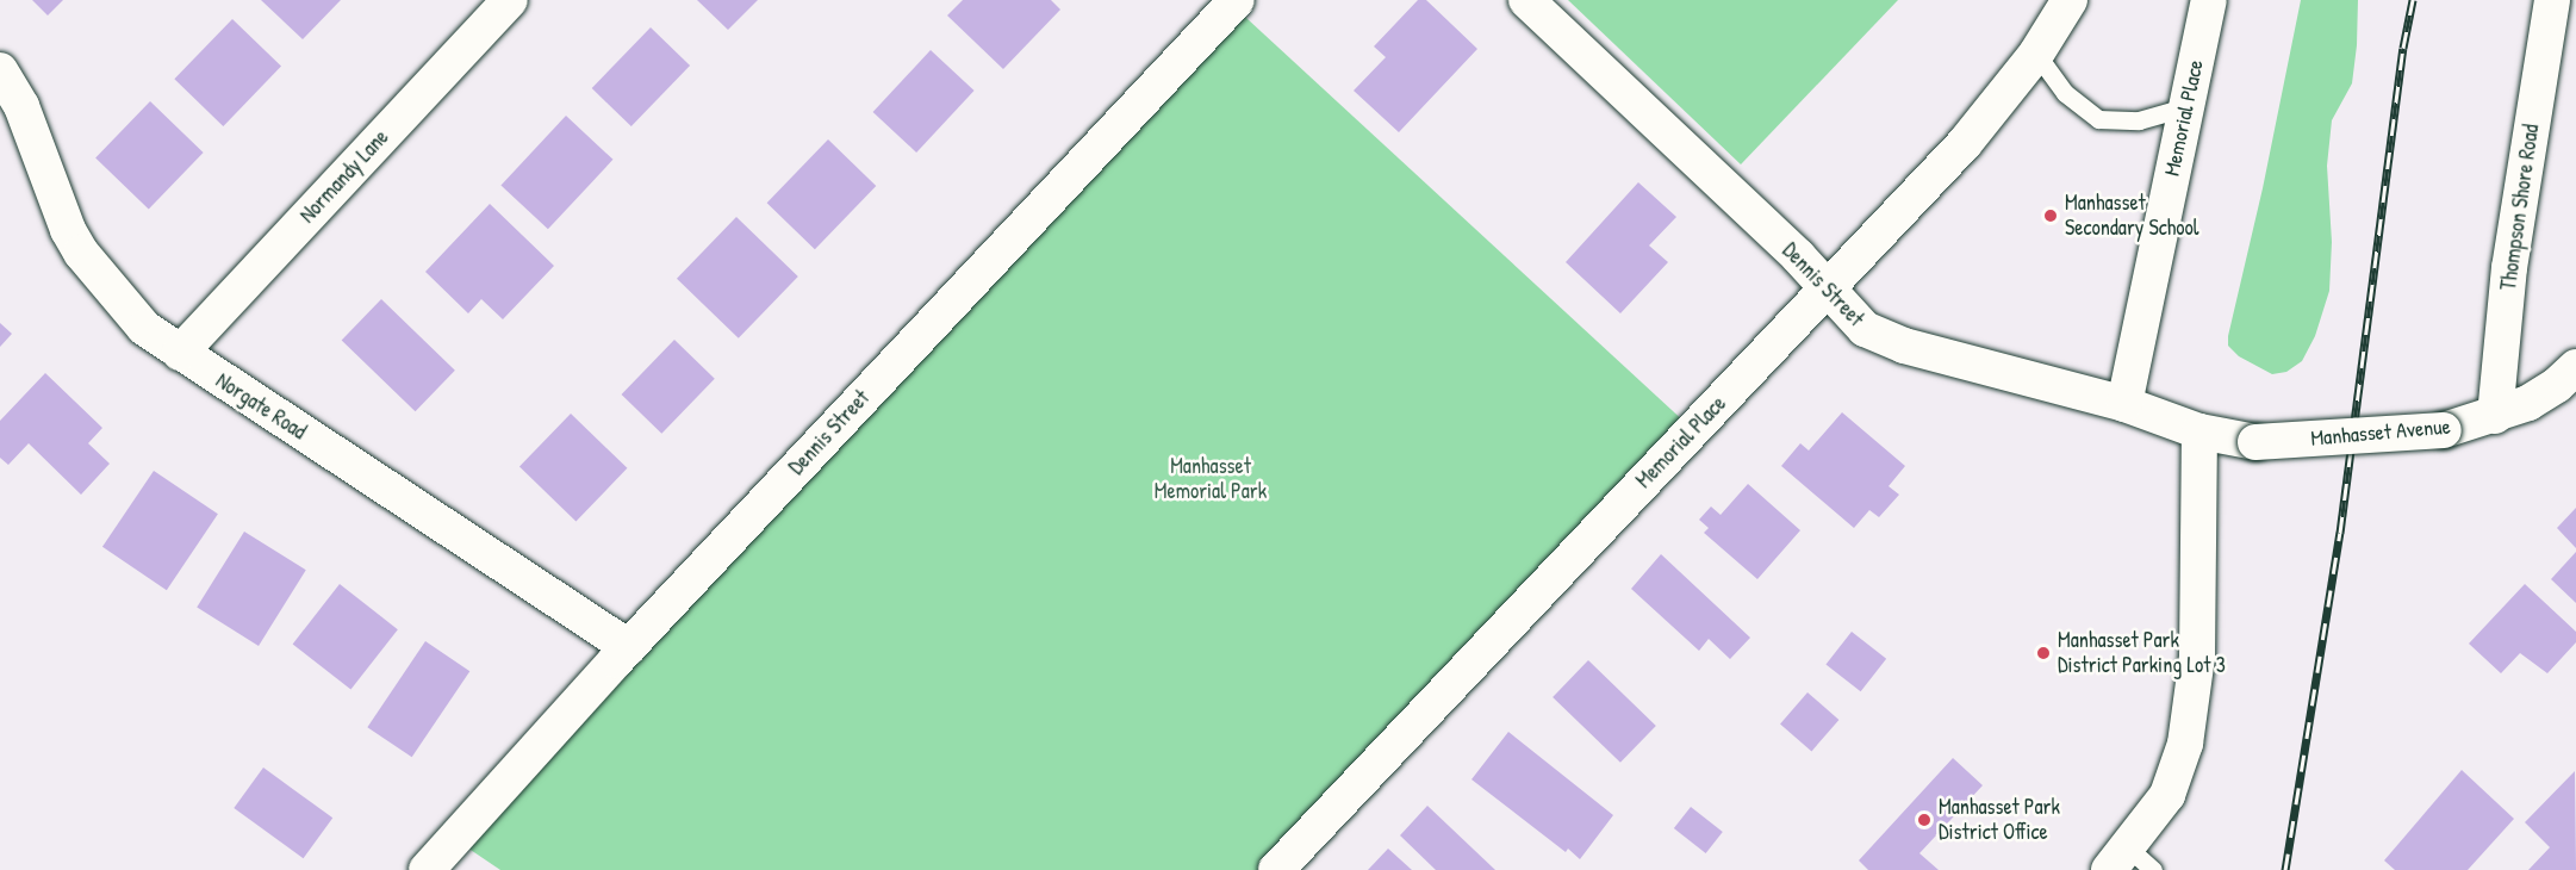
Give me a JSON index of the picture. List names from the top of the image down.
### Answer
{
  "streets": {
    "street": [
      "Memorial Place",
      "Normandy Lane",
      "Thompson Shore Road",
      "Dennis Street",
      "Norgate Road",
      "Manhasset Avenue"
    ]
  },
  "crossings": [
    ["Memorial Place", "Dennis Street"],
    ["Normandy Lane", "Norgate Road"],
    ["Thompson Shore Road", "Manhasset Avenue"],
    ["Dennis Street", "Norgate Road"],
    ["Dennis Street", "Manhasset Avenue"]
  ],
  "parks": ["Manhasset Memorial Park"],
  "places": ["Manhasset Secondary School", "Manhasset Park District Parking Lot 3", "Manhasset Park District Office"]
}
